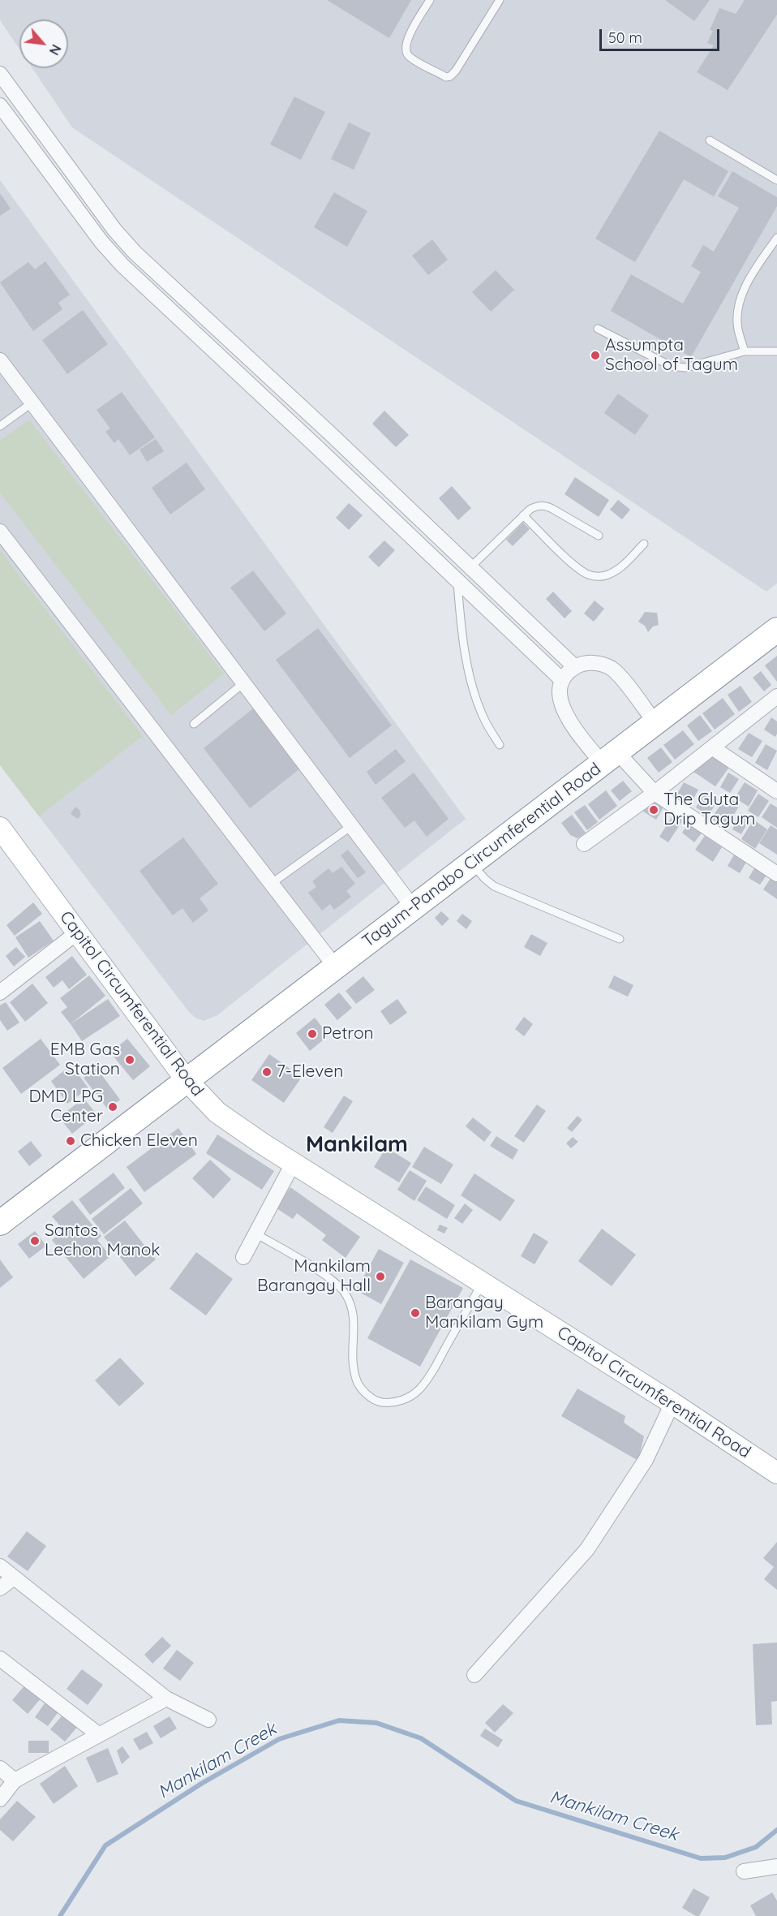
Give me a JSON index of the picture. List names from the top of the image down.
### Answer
{
  "streets": {
    "highway": ["Tagum-Panabo Circumferential Road"],
    "main road": ["Capitol Circumferential Road"]
  },
  "crossings": [
    ["Tagum-Panabo Circumferential Road", "Capitol Circumferential Road"]
  ],
  "districts": ["Mankilam"],
  "water": ["Mankilam Creek"],
  "places": [
    "Assumpta School of Tagum",
    "The Gluta Drip Tagum",
    "Petron",
    "EMB Gas Station",
    "7-Eleven",
    "DMD LPG Center",
    "Chicken Eleven",
    "Santos Lechon Manok",
    "Mankilam Barangay Hall",
    "Barangay Mankilam Gym"
  ],
  "scale_bar": "50 m",
  "north": "bottom right"
}
